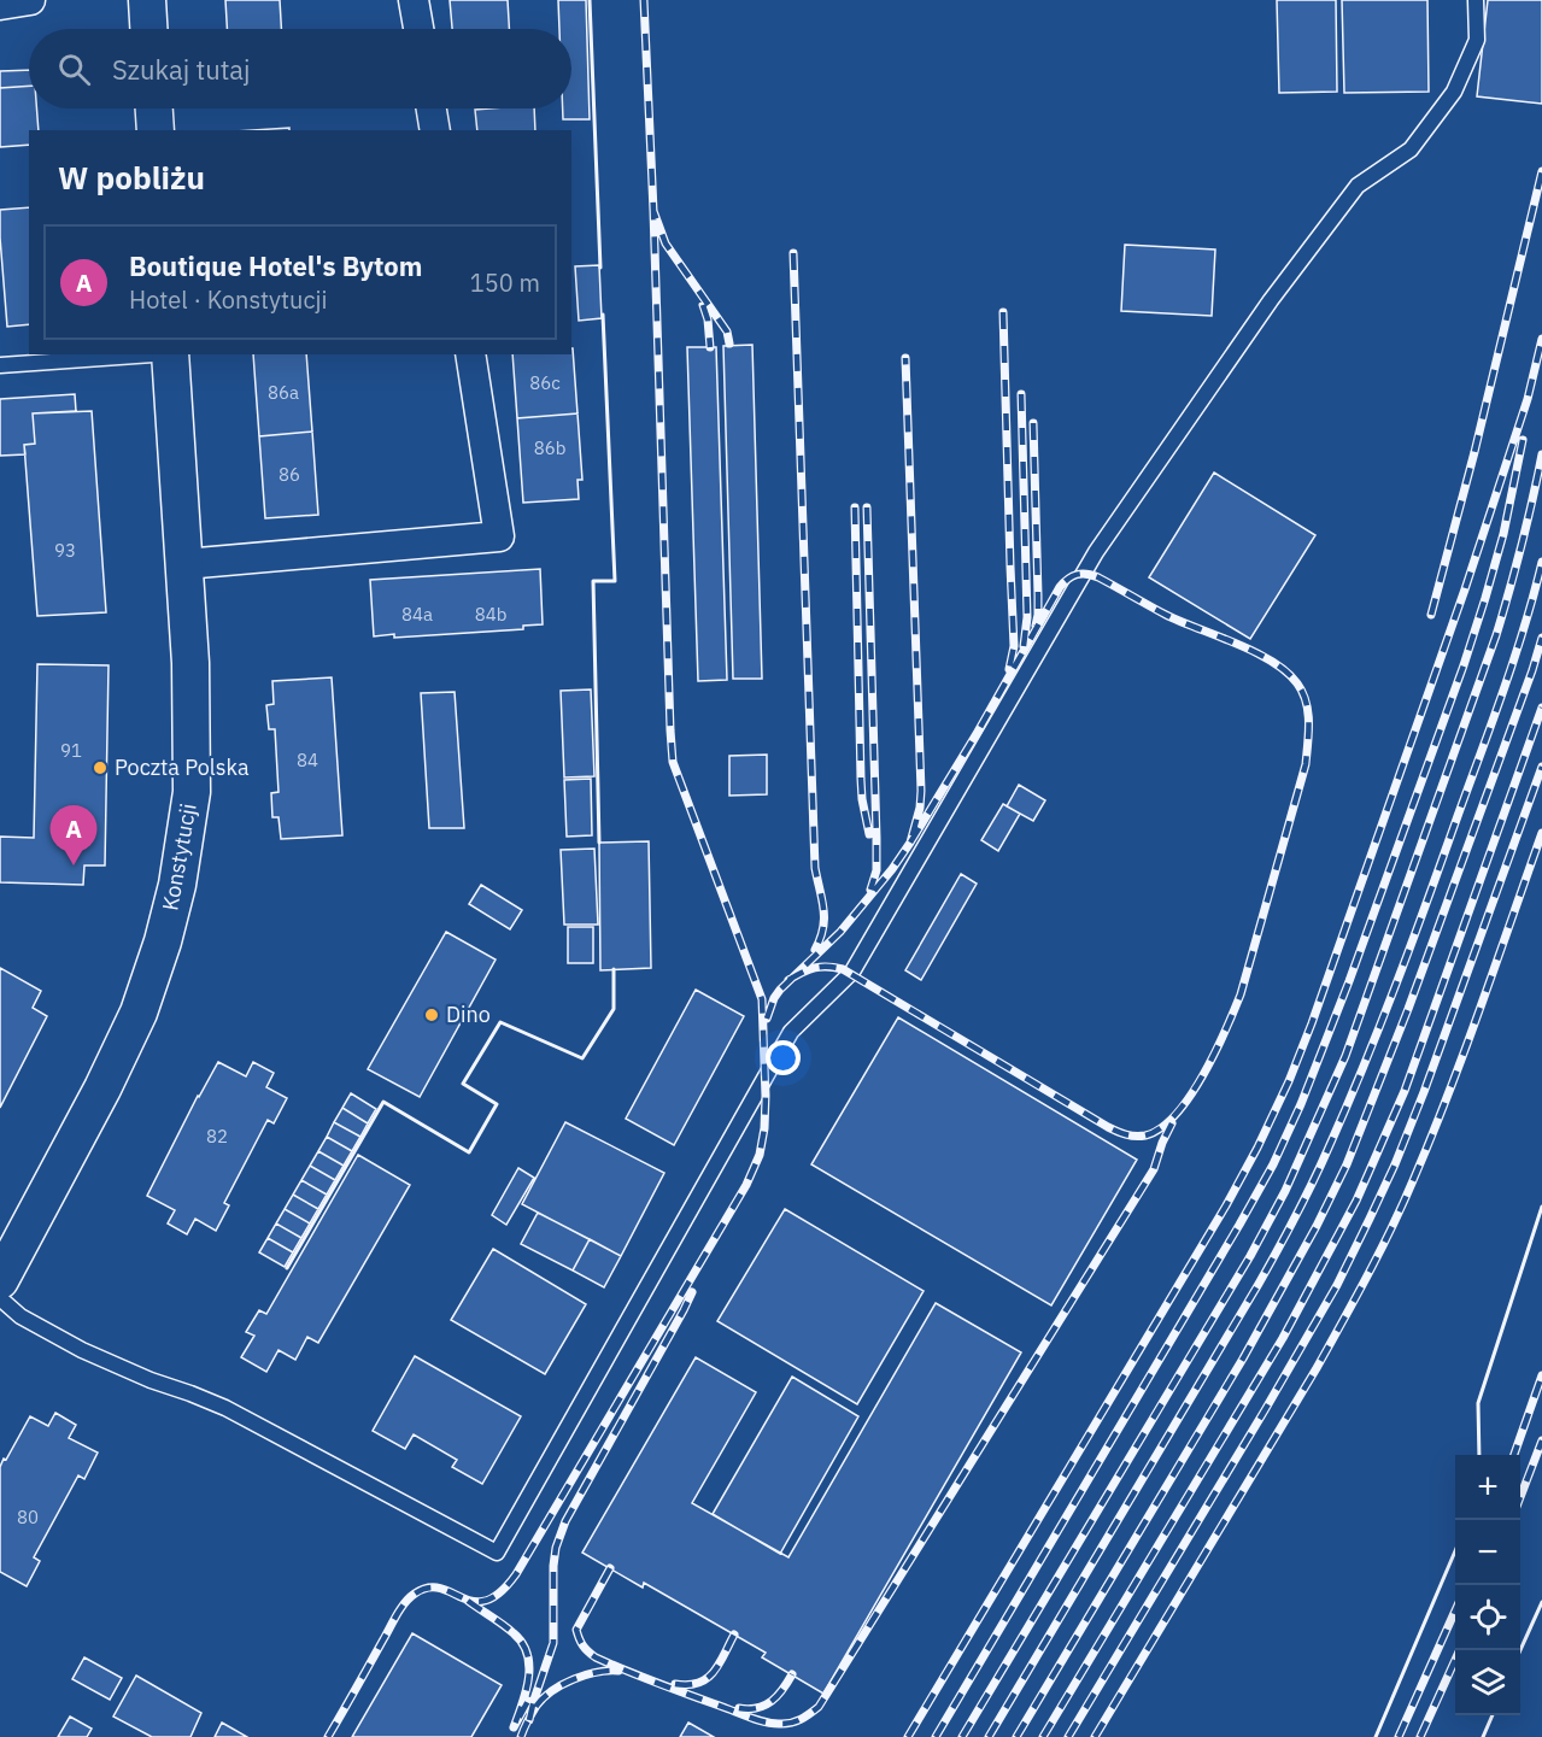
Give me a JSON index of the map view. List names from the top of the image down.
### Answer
{
  "streets": {
    "street": ["Konstytucji"]
  },
  "places": ["Poczta Polska", "Dino"],
  "house_numbers": [
    "86c",
    "86a",
    "86b",
    "86",
    "93",
    "84a",
    "84b",
    "91",
    "84",
    "82",
    "80"
  ],
  "page": {
    "search": "Szukaj tutaj",
    "heading": "W pobliżu",
    "list": [
      {
        "mark": "A",
        "name": "Boutique Hotel's Bytom",
        "note": "Hotel · Konstytucji",
        "value": "150 m"
      }
    ],
    "pins": "A",
    "map_buttons": ["+", "−"]
  }
}
